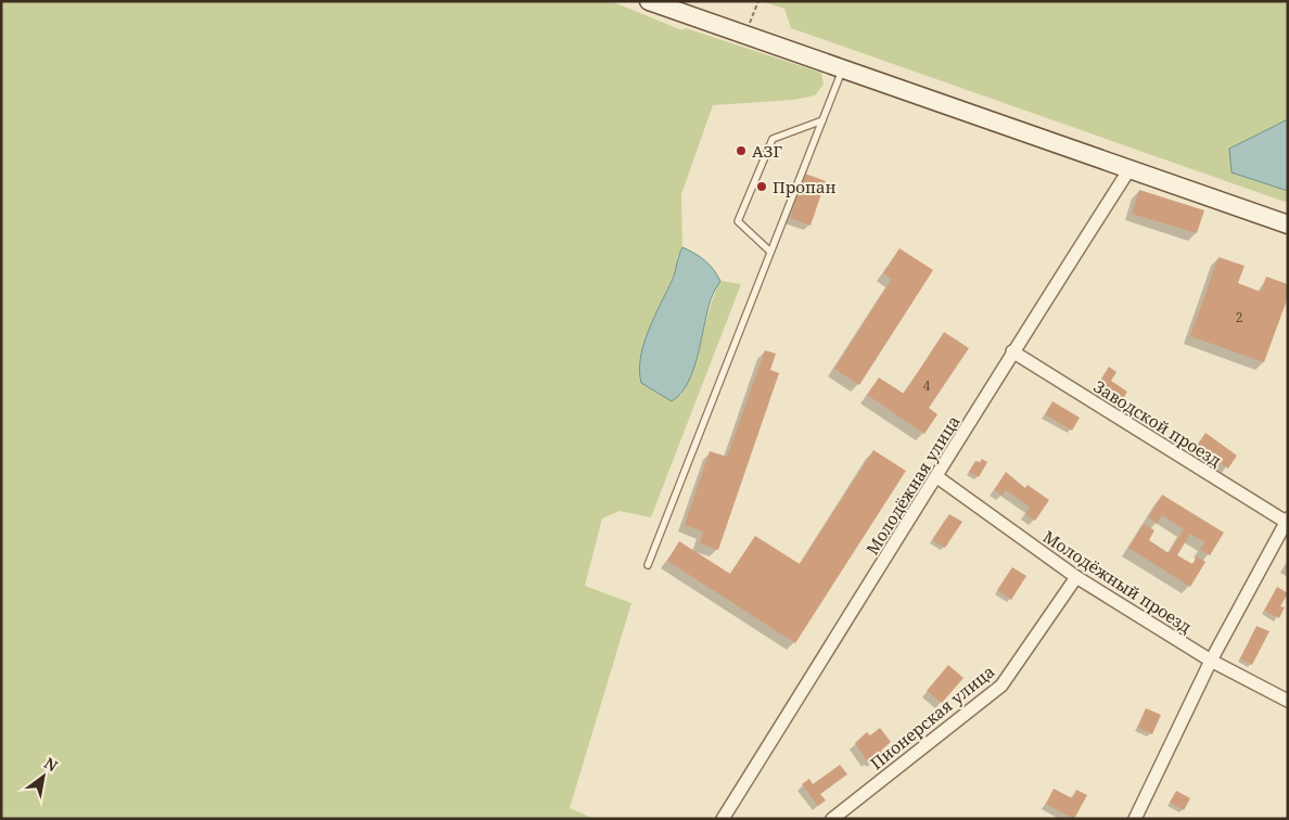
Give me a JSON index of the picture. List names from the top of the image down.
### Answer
{
  "streets": {
    "street": [
      "Заводской проезд",
      "Молодёжная улица",
      "Молодёжный проезд",
      "Пионерская улица"
    ]
  },
  "crossings": [
    ["Заводской проезд", "Молодёжная улица"],
    ["Молодёжная улица", "Молодёжный проезд"],
    ["Молодёжный проезд", "Пионерская улица"]
  ],
  "places": ["АЗГ", "Пропан"],
  "house_numbers": ["2", "4"],
  "north": "top right"
}
